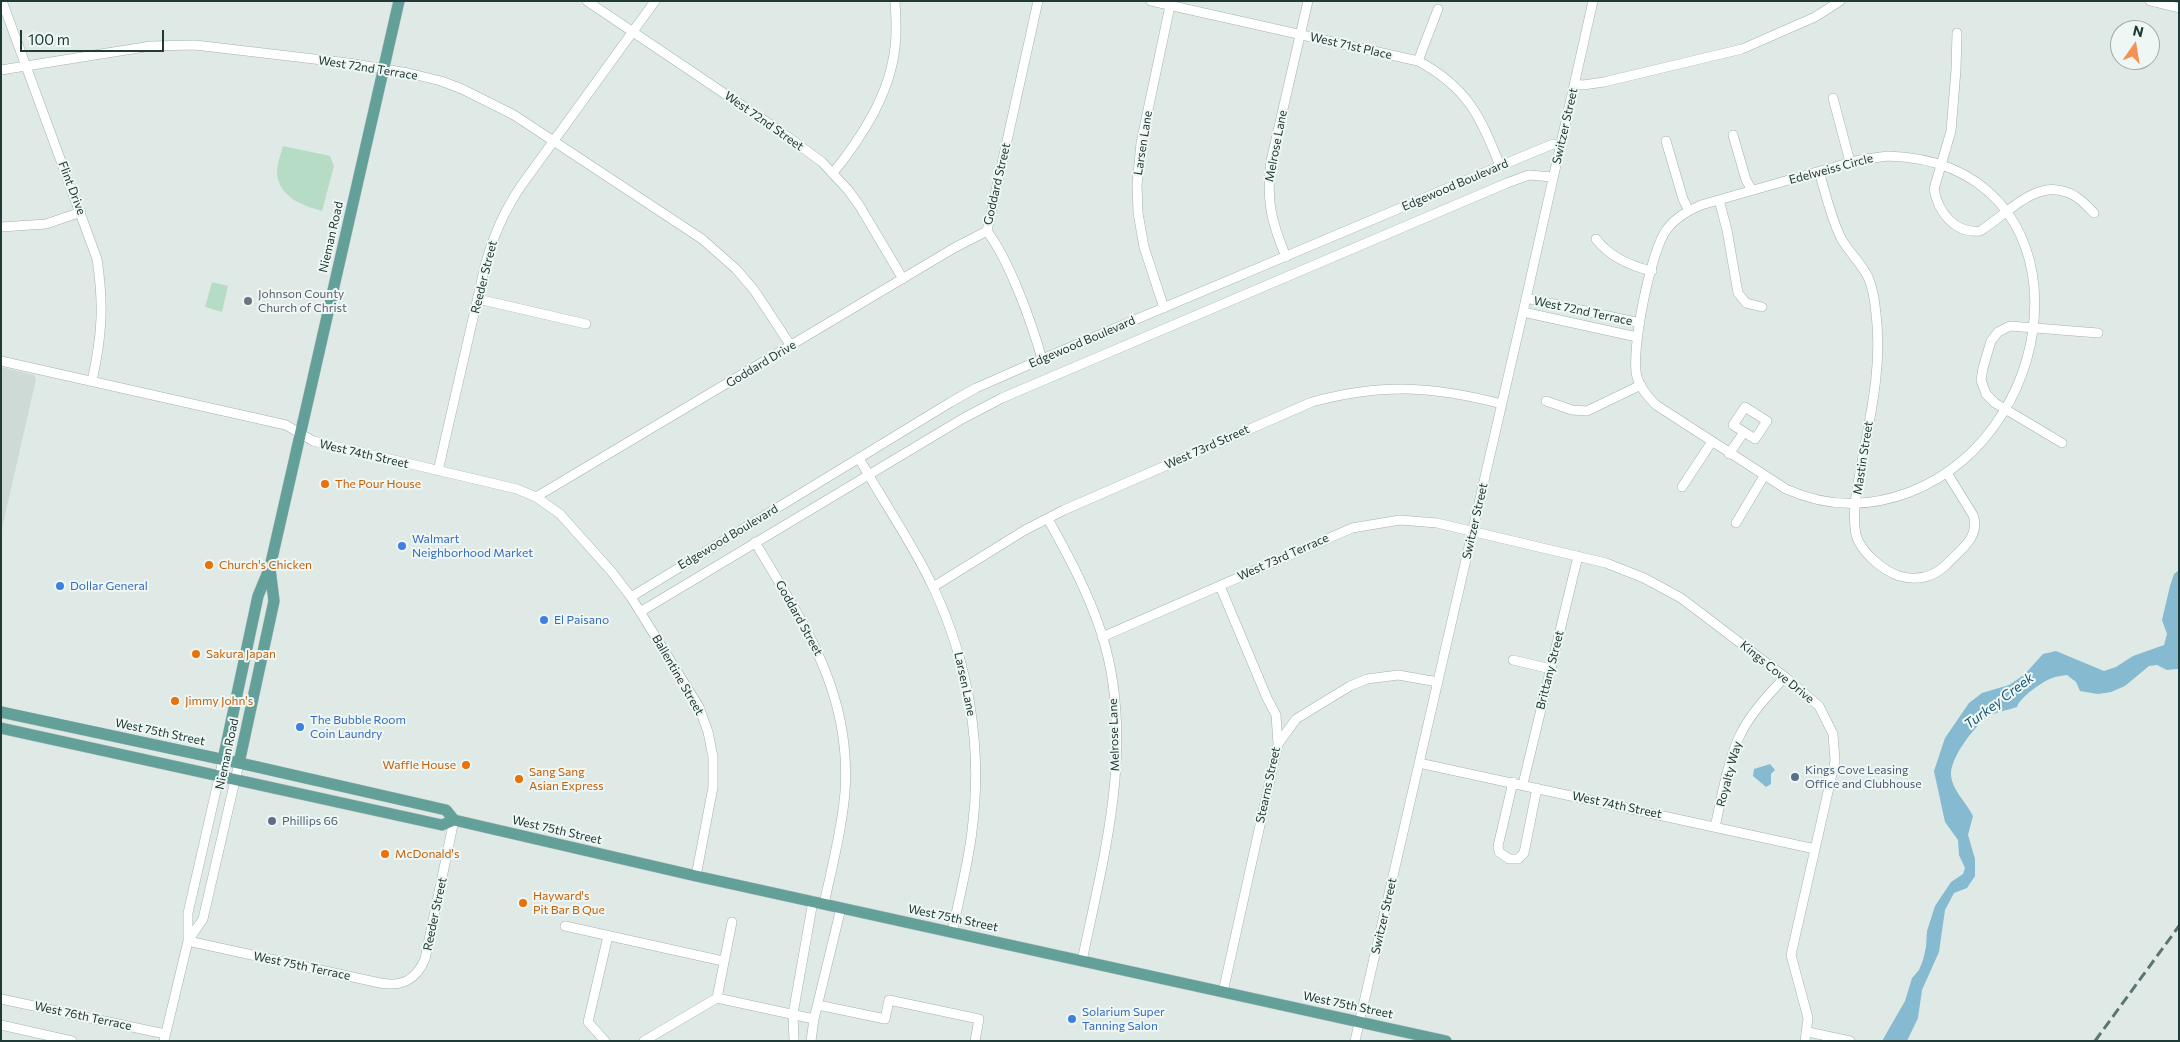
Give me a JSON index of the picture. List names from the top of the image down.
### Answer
{
  "streets": {
    "main road": ["Nieman Road", "West 75th Street"],
    "street": [
      "West 71st Place",
      "West 72nd Terrace",
      "West 72nd Street",
      "Switzer Street",
      "Larsen Lane",
      "Melrose Lane",
      "Edelweiss Circle",
      "Goddard Street",
      "Edgewood Boulevard",
      "Flint Drive",
      "Reeder Street",
      "Goddard Drive",
      "West 73rd Street",
      "West 74th Street",
      "Mastin Street",
      "West 73rd Terrace",
      "Brittany Street",
      "Kings Cove Drive",
      "Ballentine Street",
      "Royalty Way",
      "Stearns Street",
      "West 75th Terrace",
      "West 76th Terrace"
    ]
  },
  "crossings": [
    ["West 71st Place", "Larsen Lane"],
    ["West 71st Place", "Melrose Lane"],
    ["West 71st Place", "Edgewood Boulevard"],
    ["West 72nd Terrace", "Switzer Street"],
    ["West 72nd Terrace", "Edelweiss Circle"],
    ["West 72nd Terrace", "Flint Drive"],
    ["West 72nd Terrace", "Nieman Road"],
    ["West 72nd Terrace", "Reeder Street"],
    ["West 72nd Terrace", "Goddard Drive"],
    ["West 72nd Street", "Reeder Street"],
    ["West 72nd Street", "Goddard Drive"],
    ["Switzer Street", "Edgewood Boulevard"],
    ["Switzer Street", "West 73rd Street"],
    ["Switzer Street", "West 74th Street"],
    ["Switzer Street", "West 73rd Terrace"],
    ["Switzer Street", "Kings Cove Drive"],
    ["Switzer Street", "West 75th Street"],
    ["Larsen Lane", "Edgewood Boulevard"],
    ["Larsen Lane", "West 73rd Street"],
    ["Larsen Lane", "West 75th Street"],
    ["Melrose Lane", "Edgewood Boulevard"],
    ["Melrose Lane", "West 73rd Street"],
    ["Melrose Lane", "West 73rd Terrace"],
    ["Melrose Lane", "West 75th Street"],
    ["Edelweiss Circle", "Mastin Street"],
    ["Goddard Street", "Edgewood Boulevard"],
    ["Goddard Street", "Goddard Drive"],
    ["Goddard Street", "West 75th Street"],
    ["Edgewood Boulevard", "West 74th Street"],
    ["Edgewood Boulevard", "Ballentine Street"],
    ["Flint Drive", "West 74th Street"],
    ["Nieman Road", "West 74th Street"],
    ["Nieman Road", "West 75th Street"],
    ["Nieman Road", "West 75th Terrace"],
    ["Nieman Road", "West 76th Terrace"],
    ["Reeder Street", "West 74th Street"],
    ["Reeder Street", "West 75th Street"],
    ["Reeder Street", "West 75th Terrace"],
    ["Goddard Drive", "West 74th Street"],
    ["West 74th Street", "Brittany Street"],
    ["West 74th Street", "Kings Cove Drive"],
    ["West 74th Street", "Ballentine Street"],
    ["West 74th Street", "Royalty Way"],
    ["West 73rd Terrace", "Kings Cove Drive"],
    ["West 73rd Terrace", "Stearns Street"],
    ["Brittany Street", "Kings Cove Drive"],
    ["Kings Cove Drive", "Royalty Way"],
    ["Ballentine Street", "West 75th Street"],
    ["West 75th Street", "Stearns Street"]
  ],
  "water": ["Turkey Creek"],
  "places": [
    "Johnson County Church of Christ",
    "The Pour House",
    "Walmart Neighborhood Market",
    "Church's Chicken",
    "Dollar General",
    "El Paisano",
    "Sakura Japan",
    "Jimmy John's",
    "The Bubble Room Coin Laundry",
    "Waffle House",
    "Kings Cove Leasing Office and Clubhouse",
    "Sang Sang Asian Express",
    "Phillips 66",
    "McDonald's",
    "Hayward's Pit Bar B Que",
    "Solarium Super Tanning Salon"
  ],
  "scale_bar": "100 m",
  "north": "top"
}
